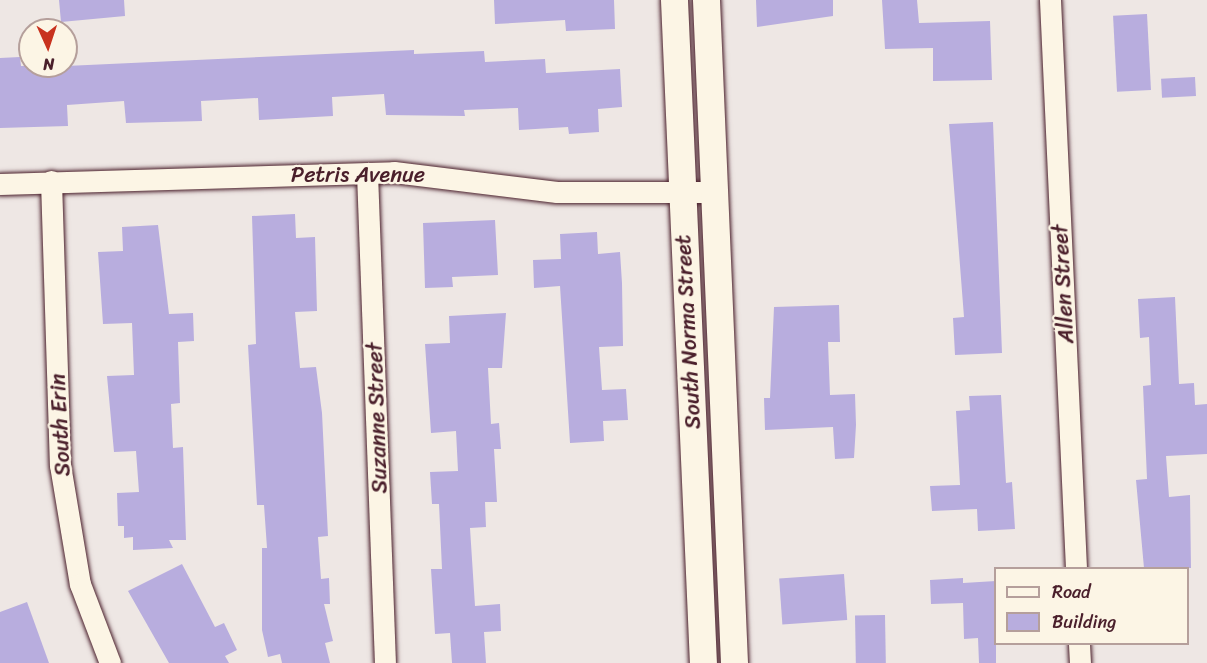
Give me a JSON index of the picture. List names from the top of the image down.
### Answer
{
  "streets": {
    "street": [
      "Petris Avenue",
      "Allen Street",
      "South Norma Street",
      "Suzanne Street",
      "South Erin"
    ]
  },
  "crossings": [
    ["Petris Avenue", "South Norma Street"],
    ["Petris Avenue", "Suzanne Street"],
    ["Petris Avenue", "South Erin"]
  ],
  "legend": ["Road", "Building"],
  "north": "bottom"
}
